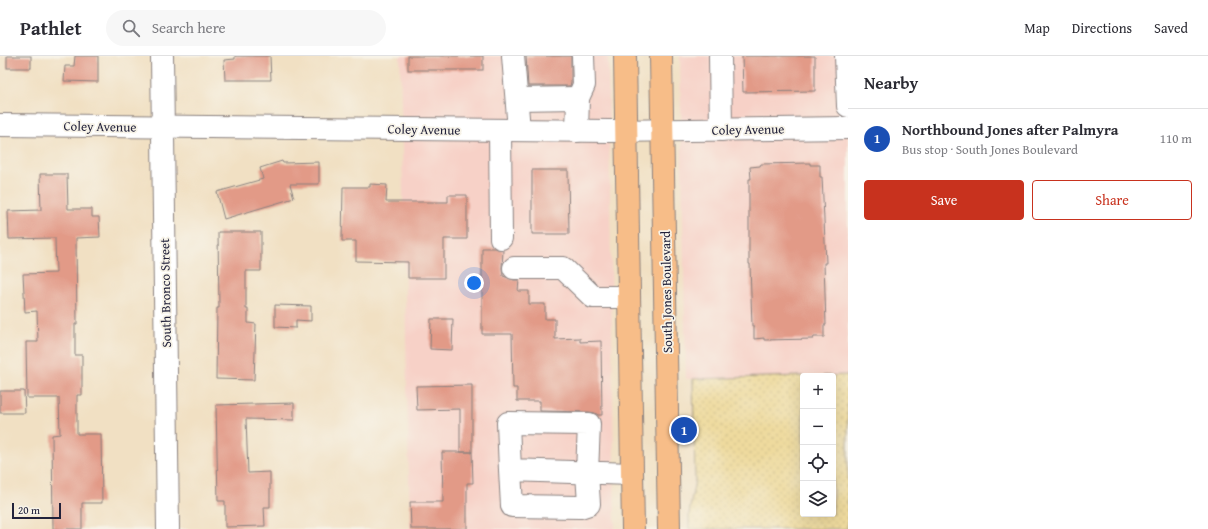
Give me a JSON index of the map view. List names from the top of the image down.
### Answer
{
  "streets": {
    "main road": ["South Jones Boulevard"],
    "street": ["Coley Avenue", "South Bronco Street"]
  },
  "crossings": [
    ["Coley Avenue", "South Jones Boulevard"],
    ["Coley Avenue", "South Bronco Street"]
  ],
  "scale_bar": "20 m",
  "page": {
    "header": "Pathlet",
    "search": "Search here",
    "nav": ["Map", "Directions", "Saved"],
    "heading": "Nearby",
    "list": [
      {
        "mark": "1",
        "name": "Northbound Jones after Palmyra",
        "note": "Bus stop · South Jones Boulevard",
        "value": "110 m"
      }
    ],
    "buttons": ["Save", "Share"],
    "map_buttons": ["+", "−"],
    "pins": "1",
    "scale": "20 m"
  }
}
